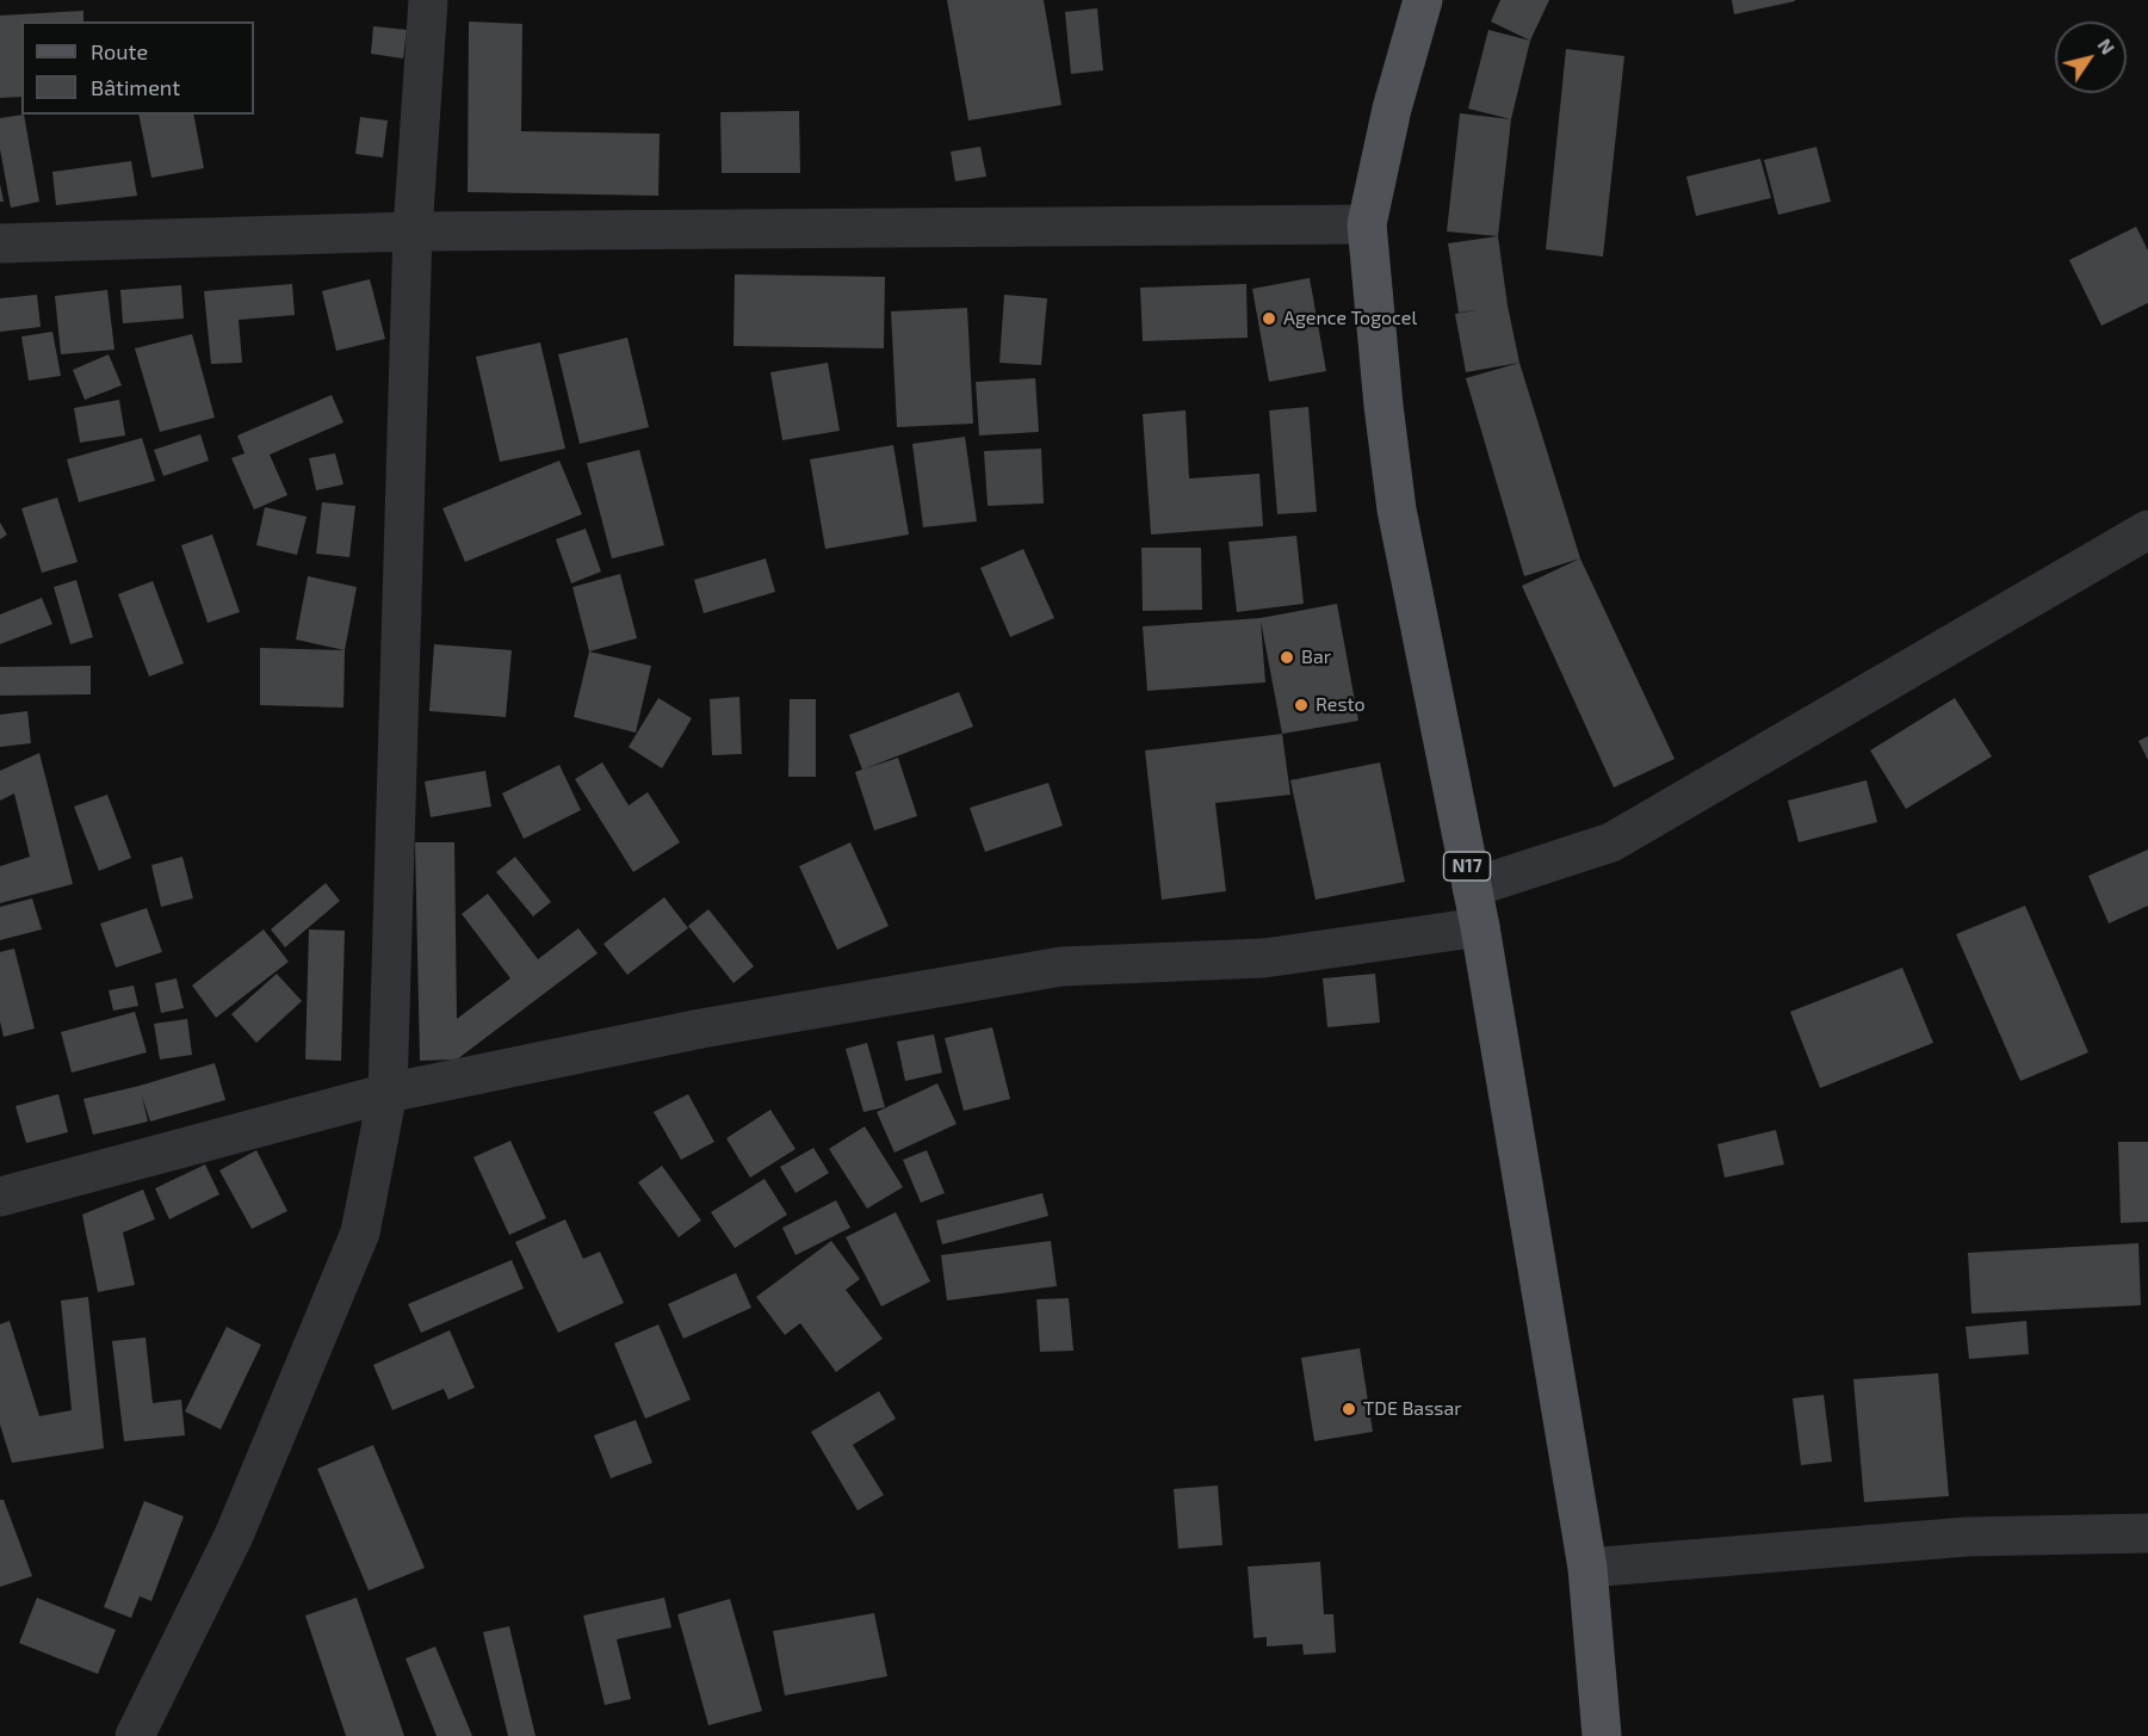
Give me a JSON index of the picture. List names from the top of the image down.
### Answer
{
  "streets": {
    "main road": ["N17"]
  },
  "places": [
    "Agence Togocel",
    "Bar",
    "Resto",
    "TDE Bassar"
  ],
  "legend": ["Route", "Bâtiment"],
  "north": "top right"
}
